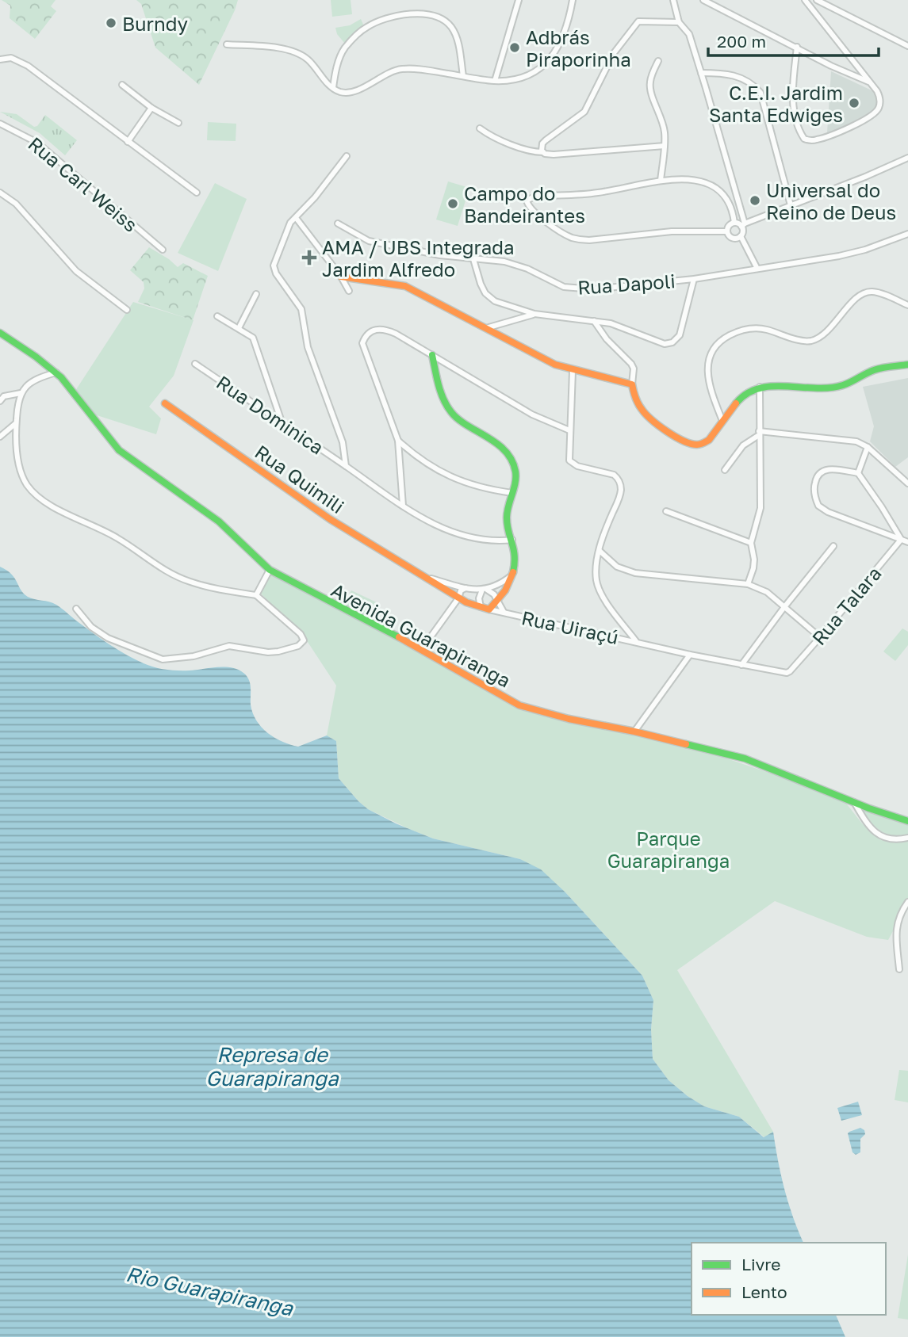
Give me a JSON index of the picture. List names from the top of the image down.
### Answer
{
  "streets": {
    "street": [
      "Rua Carl Weiss",
      "Rua Dapoli",
      "Rua Dominica",
      "Rua Quimili",
      "Rua Talara",
      "Rua Uiraçú",
      "Avenida Guarapiranga"
    ]
  },
  "crossings": [
    ["Rua Quimili", "Rua Uiraçú"],
    ["Rua Talara", "Rua Uiraçú"]
  ],
  "water": ["Represa de Guarapiranga", "Rio Guarapiranga"],
  "parks": ["Parque Guarapiranga"],
  "places": {
    "other": [
      "Burndy",
      "Adbrás Piraporinha",
      "C.E.I. Jardim Santa Edwiges",
      "Universal do Reino de Deus",
      "Campo do Bandeirantes"
    ],
    "health": ["AMA / UBS Integrada Jardim Alfredo"]
  },
  "legend": ["Livre", "Lento"],
  "scale_bar": "200 m"
}
